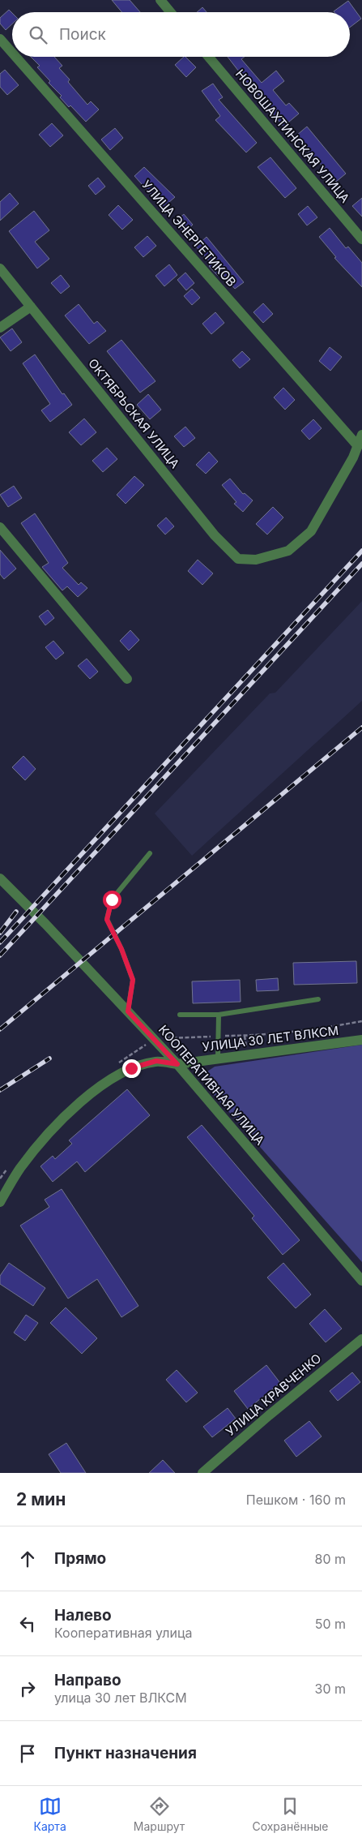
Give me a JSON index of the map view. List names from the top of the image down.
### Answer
{
  "streets": {
    "street": [
      "НОВОШАХТИНСКАЯ УЛИЦА",
      "УЛИЦА ЭНЕРГЕТИКОВ",
      "ОКТЯБРЬСКАЯ УЛИЦА",
      "УЛИЦА 30 ЛЕТ ВЛКСМ",
      "КООПЕРАТИВНАЯ УЛИЦА",
      "УЛИЦА КРАВЧЕНКО"
    ]
  },
  "crossings": [
    ["УЛИЦА ЭНЕРГЕТИКОВ", "ОКТЯБРЬСКАЯ УЛИЦА"],
    ["УЛИЦА 30 ЛЕТ ВЛКСМ", "КООПЕРАТИВНАЯ УЛИЦА"]
  ],
  "page": {
    "search": "Поиск",
    "heading": ["2 мин", "Пешком · 160 m"],
    "list": [
      ["Прямо", "80 m"],
      ["Налево", "Кооперативная улица", "50 m"],
      ["Направо", "улица 30 лет ВЛКСМ", "30 m"],
      "Пункт назначения"
    ],
    "nav": ["Карта", "Маршрут", "Сохранённые"]
  }
}
